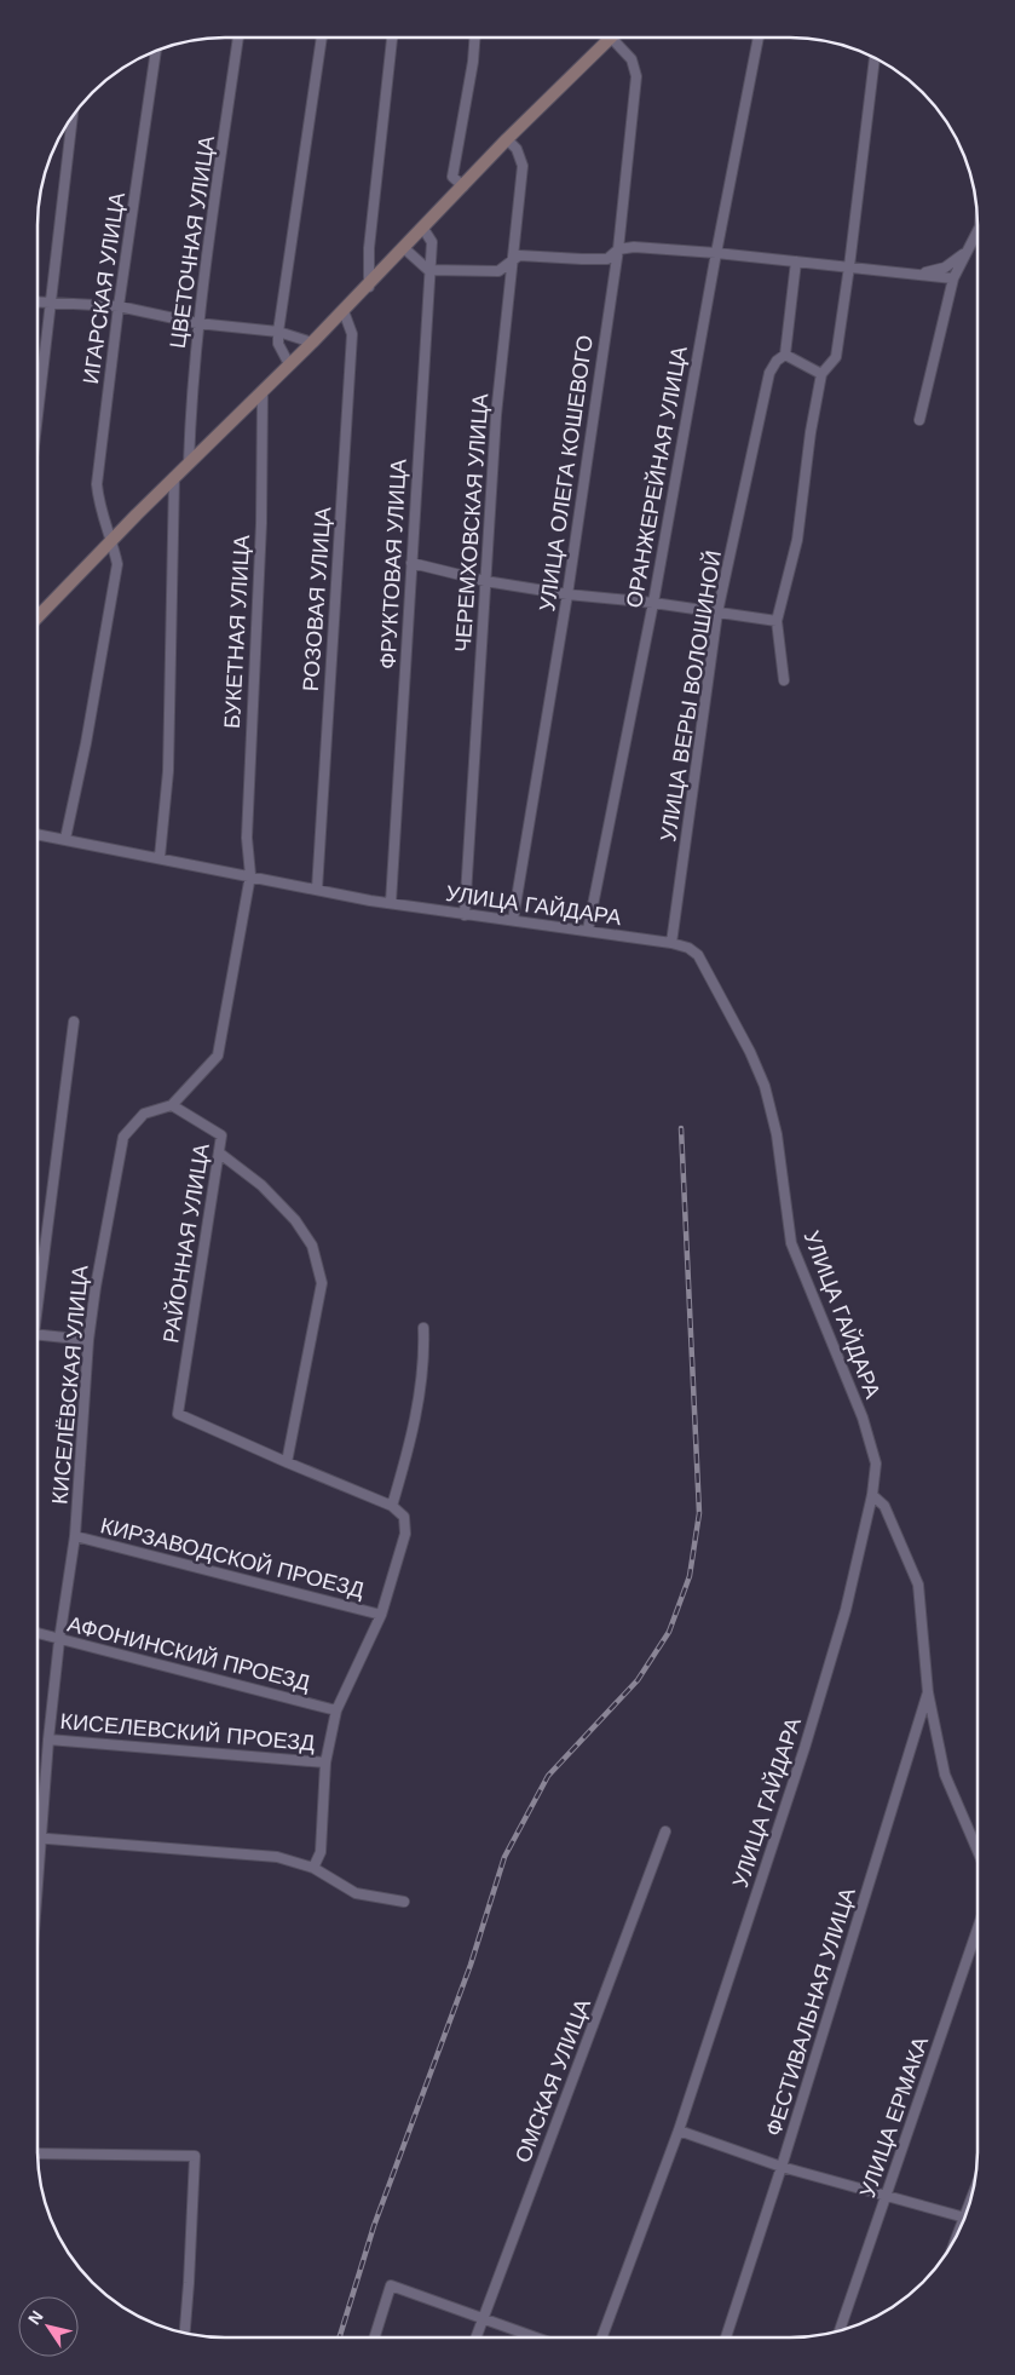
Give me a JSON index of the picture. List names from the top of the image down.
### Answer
{
  "streets": {
    "street": [
      "ЦВЕТОЧНАЯ УЛИЦА",
      "ИГАРСКАЯ УЛИЦА",
      "УЛИЦА ОЛЕГА КОШЕВОГО",
      "ОРАНЖЕРЕЙНАЯ УЛИЦА",
      "ЧЕРЕМХОВСКАЯ УЛИЦА",
      "ФРУКТОВАЯ УЛИЦА",
      "РОЗОВАЯ УЛИЦА",
      "БУКЕТНАЯ УЛИЦА",
      "УЛИЦА ВЕРЫ ВОЛОШИНОЙ",
      "УЛИЦА ГАЙДАРА",
      "РАЙОННАЯ УЛИЦА",
      "КИСЕЛЁВСКАЯ УЛИЦА",
      "КИРЗАВОДСКОЙ ПРОЕЗД",
      "АФОНИНСКИЙ ПРОЕЗД",
      "КИСЕЛЕВСКИЙ ПРОЕЗД",
      "ФЕСТИВАЛЬНАЯ УЛИЦА",
      "ОМСКАЯ УЛИЦА",
      "УЛИЦА ЕРМАКА"
    ]
  },
  "crossings": [
    ["ИГАРСКАЯ УЛИЦА", "УЛИЦА ГАЙДАРА"],
    ["УЛИЦА ОЛЕГА КОШЕВОГО", "УЛИЦА ГАЙДАРА"],
    ["ОРАНЖЕРЕЙНАЯ УЛИЦА", "УЛИЦА ГАЙДАРА"],
    ["ЧЕРЕМХОВСКАЯ УЛИЦА", "УЛИЦА ГАЙДАРА"],
    ["ФРУКТОВАЯ УЛИЦА", "УЛИЦА ГАЙДАРА"],
    ["РОЗОВАЯ УЛИЦА", "УЛИЦА ГАЙДАРА"],
    ["БУКЕТНАЯ УЛИЦА", "УЛИЦА ГАЙДАРА"],
    ["БУКЕТНАЯ УЛИЦА", "КИСЕЛЁВСКАЯ УЛИЦА"],
    ["УЛИЦА ВЕРЫ ВОЛОШИНОЙ", "УЛИЦА ГАЙДАРА"],
    ["УЛИЦА ГАЙДАРА", "КИСЕЛЁВСКАЯ УЛИЦА"],
    ["РАЙОННАЯ УЛИЦА", "КИСЕЛЁВСКАЯ УЛИЦА"],
    ["КИСЕЛЁВСКАЯ УЛИЦА", "КИРЗАВОДСКОЙ ПРОЕЗД"],
    ["КИСЕЛЁВСКАЯ УЛИЦА", "АФОНИНСКИЙ ПРОЕЗД"],
    ["КИСЕЛЁВСКАЯ УЛИЦА", "КИСЕЛЕВСКИЙ ПРОЕЗД"]
  ],
  "north": "top left"
}
